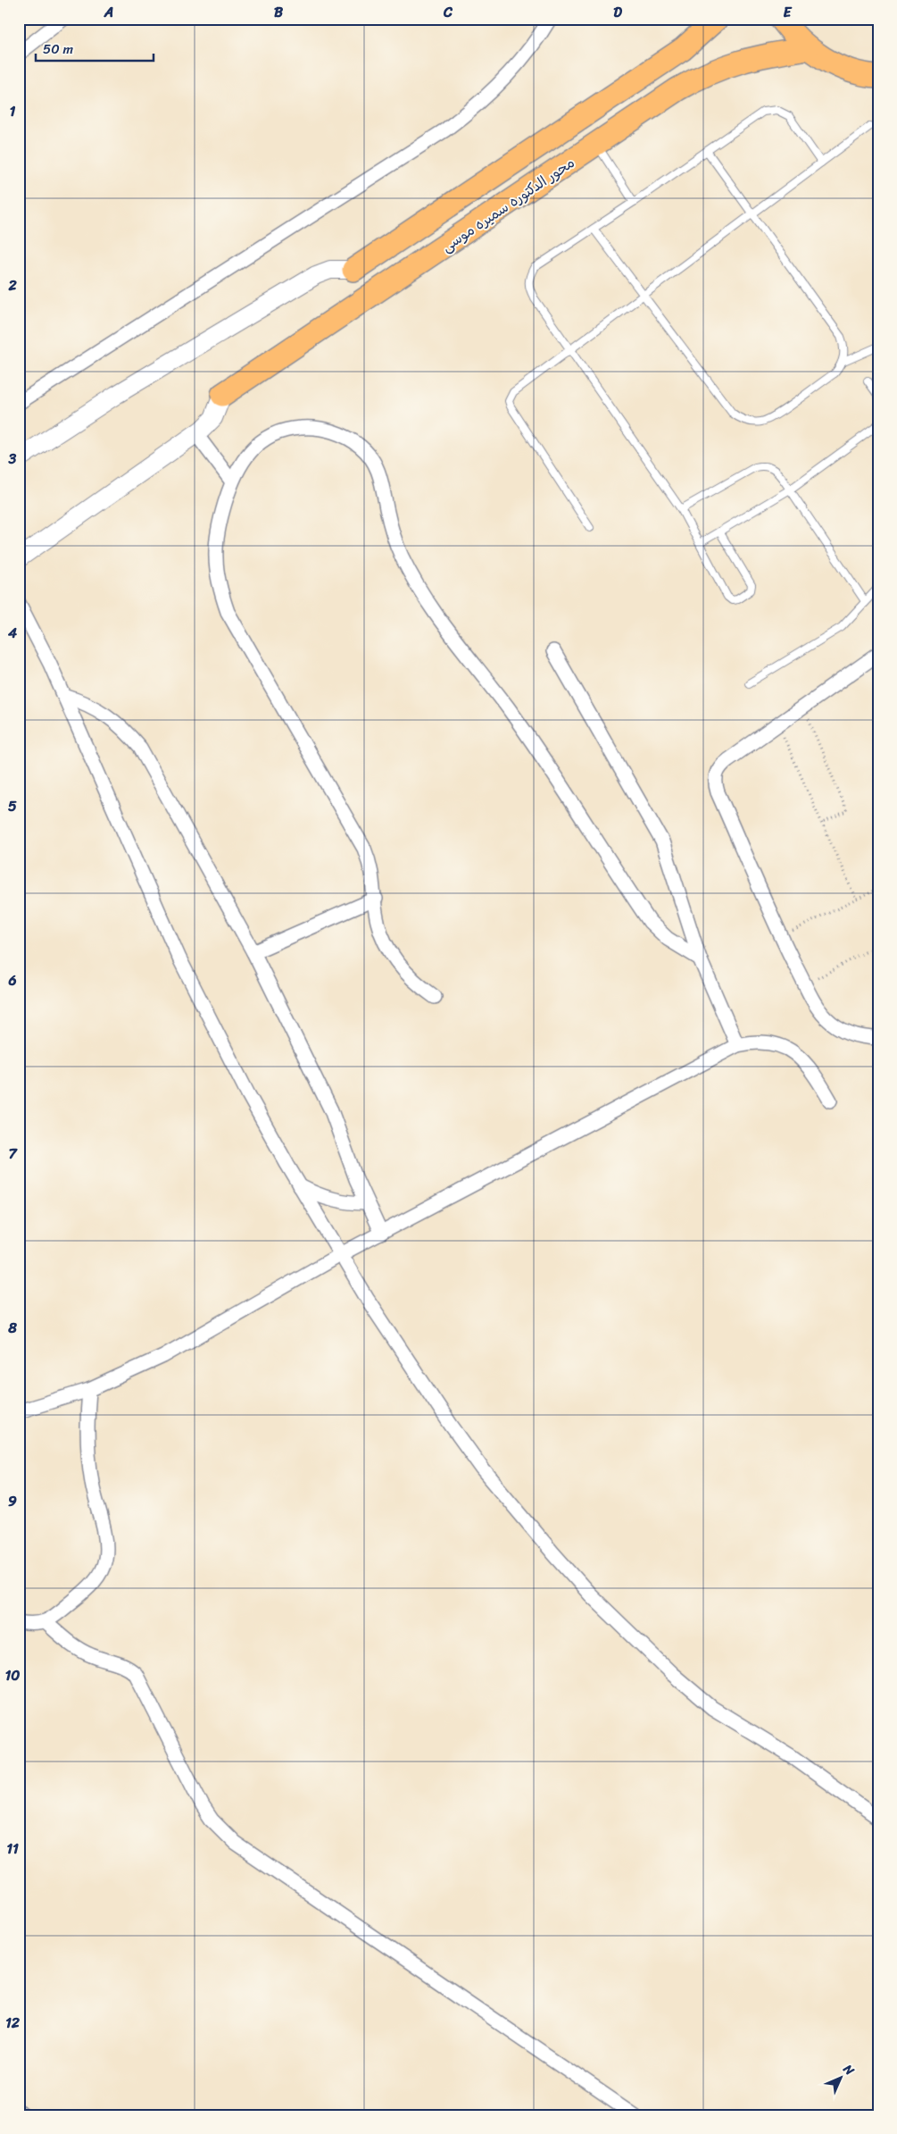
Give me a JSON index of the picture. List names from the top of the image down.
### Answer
{
  "streets": {
    "main road": ["محور الدكتوره سميره موسى"]
  },
  "scale_bar": "50 m",
  "north": "top right",
  "grid": {
    "columns": [
      "A",
      "B",
      "C",
      "D",
      "E"
    ],
    "rows": [
      "1",
      "2",
      "3",
      "4",
      "5",
      "6",
      "7",
      "8",
      "9",
      "10",
      "11",
      "12"
    ]
  }
}
